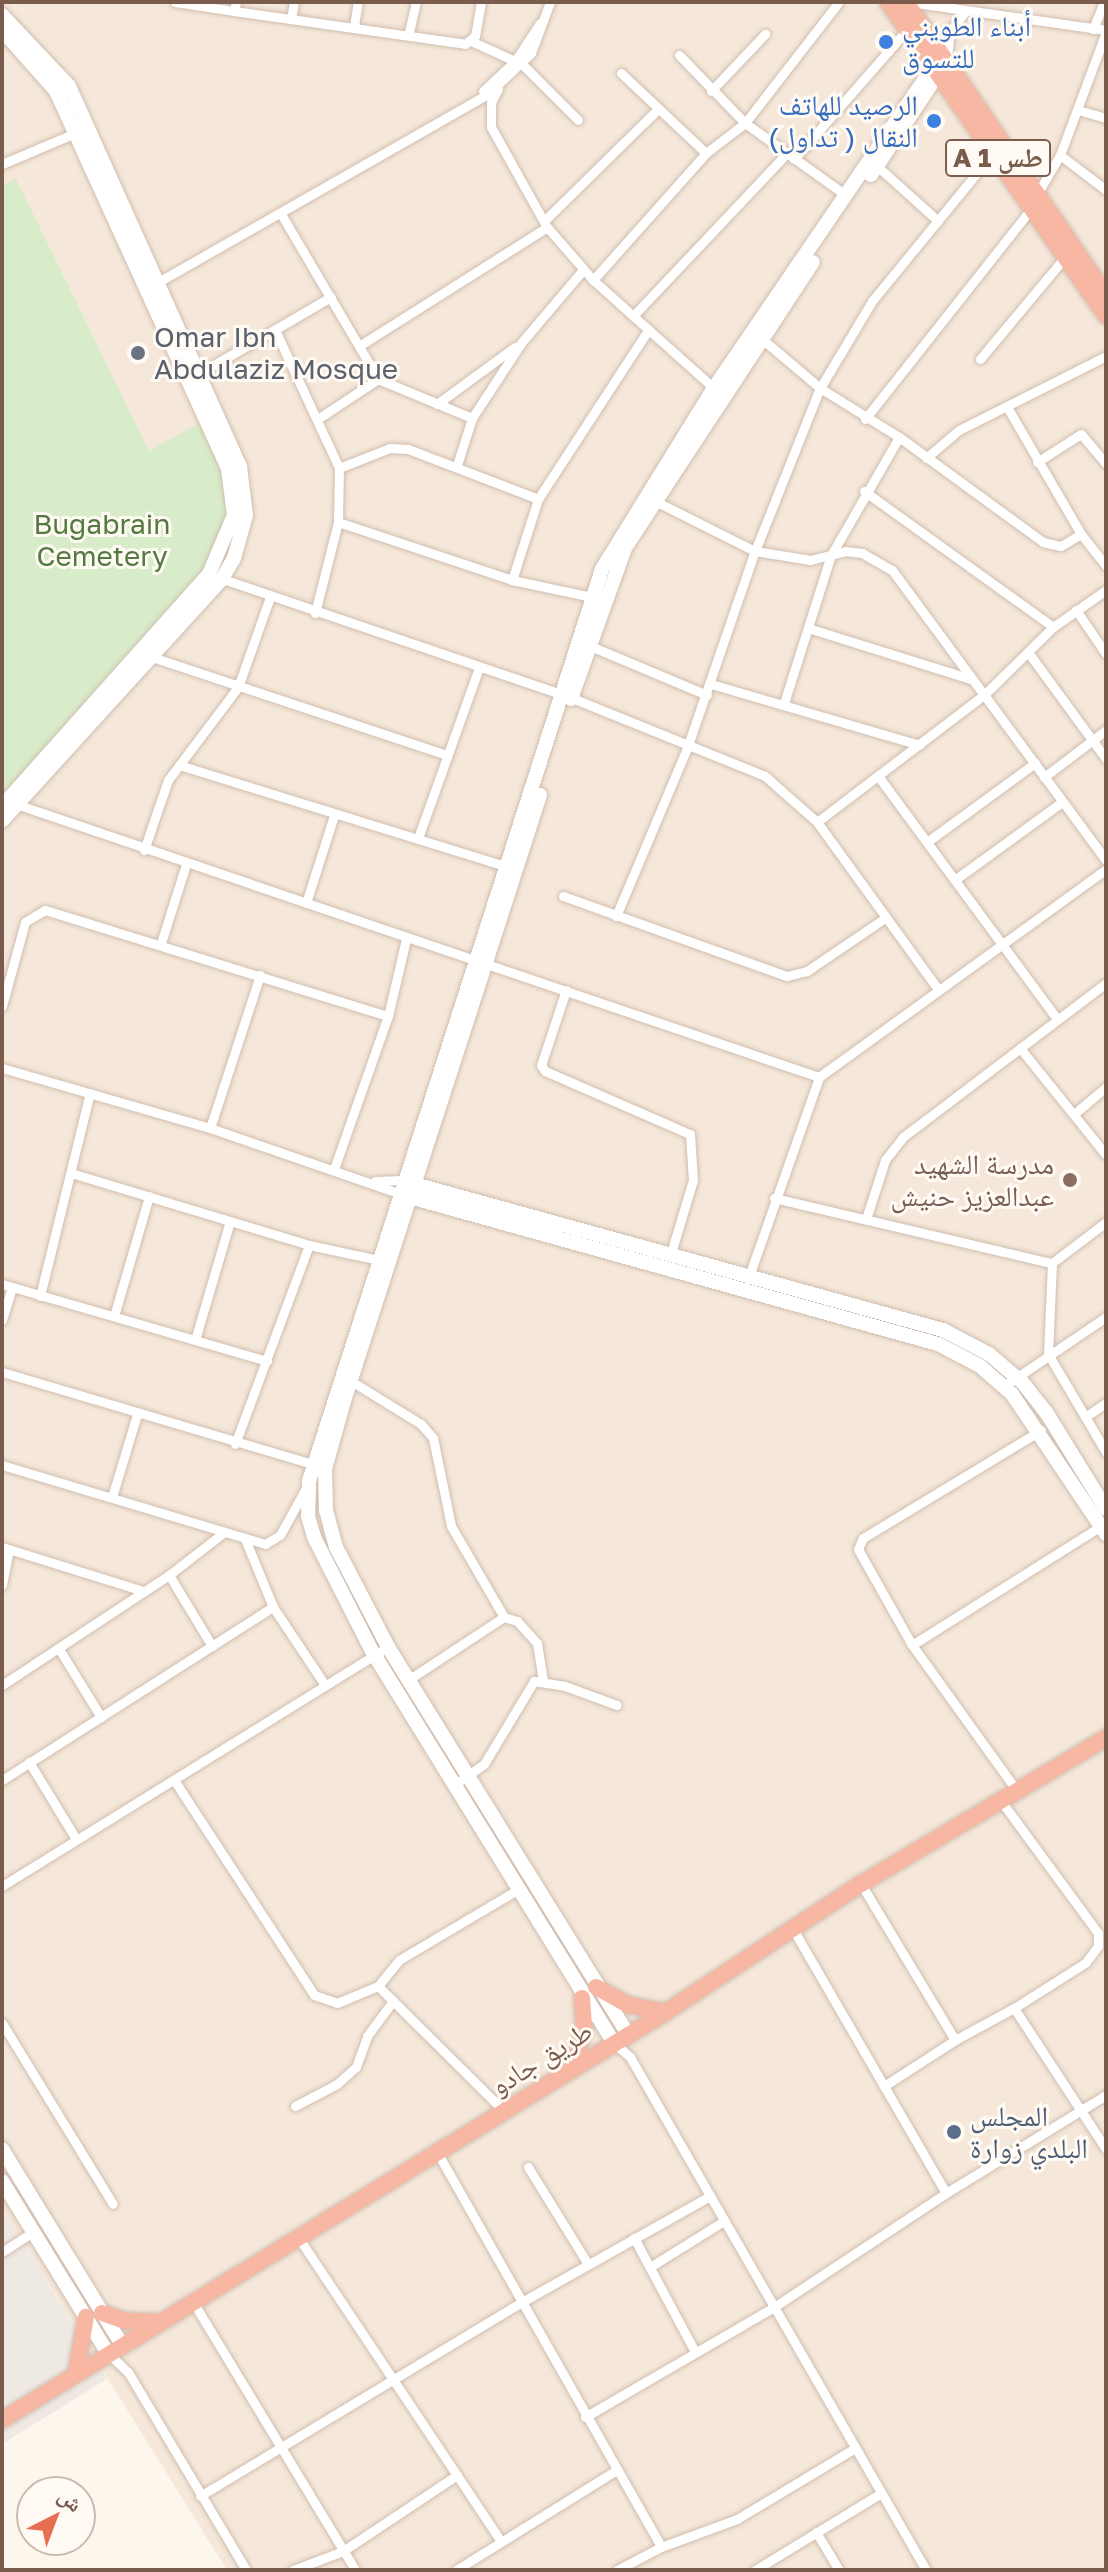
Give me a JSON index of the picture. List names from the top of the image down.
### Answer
{
  "streets": {
    "highway": ["A 1 طس", "طريق جادو"]
  },
  "parks": ["Bugabrain Cemetery"],
  "places": [
    "أبناء الطويني للتسوق",
    "الرصيد للهاتف النقال ( تداول)",
    "Omar Ibn Abdulaziz Mosque",
    "مدرسة الشهيد عبدالعزيز حنيش",
    "المجلس البلدي زوارة"
  ],
  "north": "top right"
}
